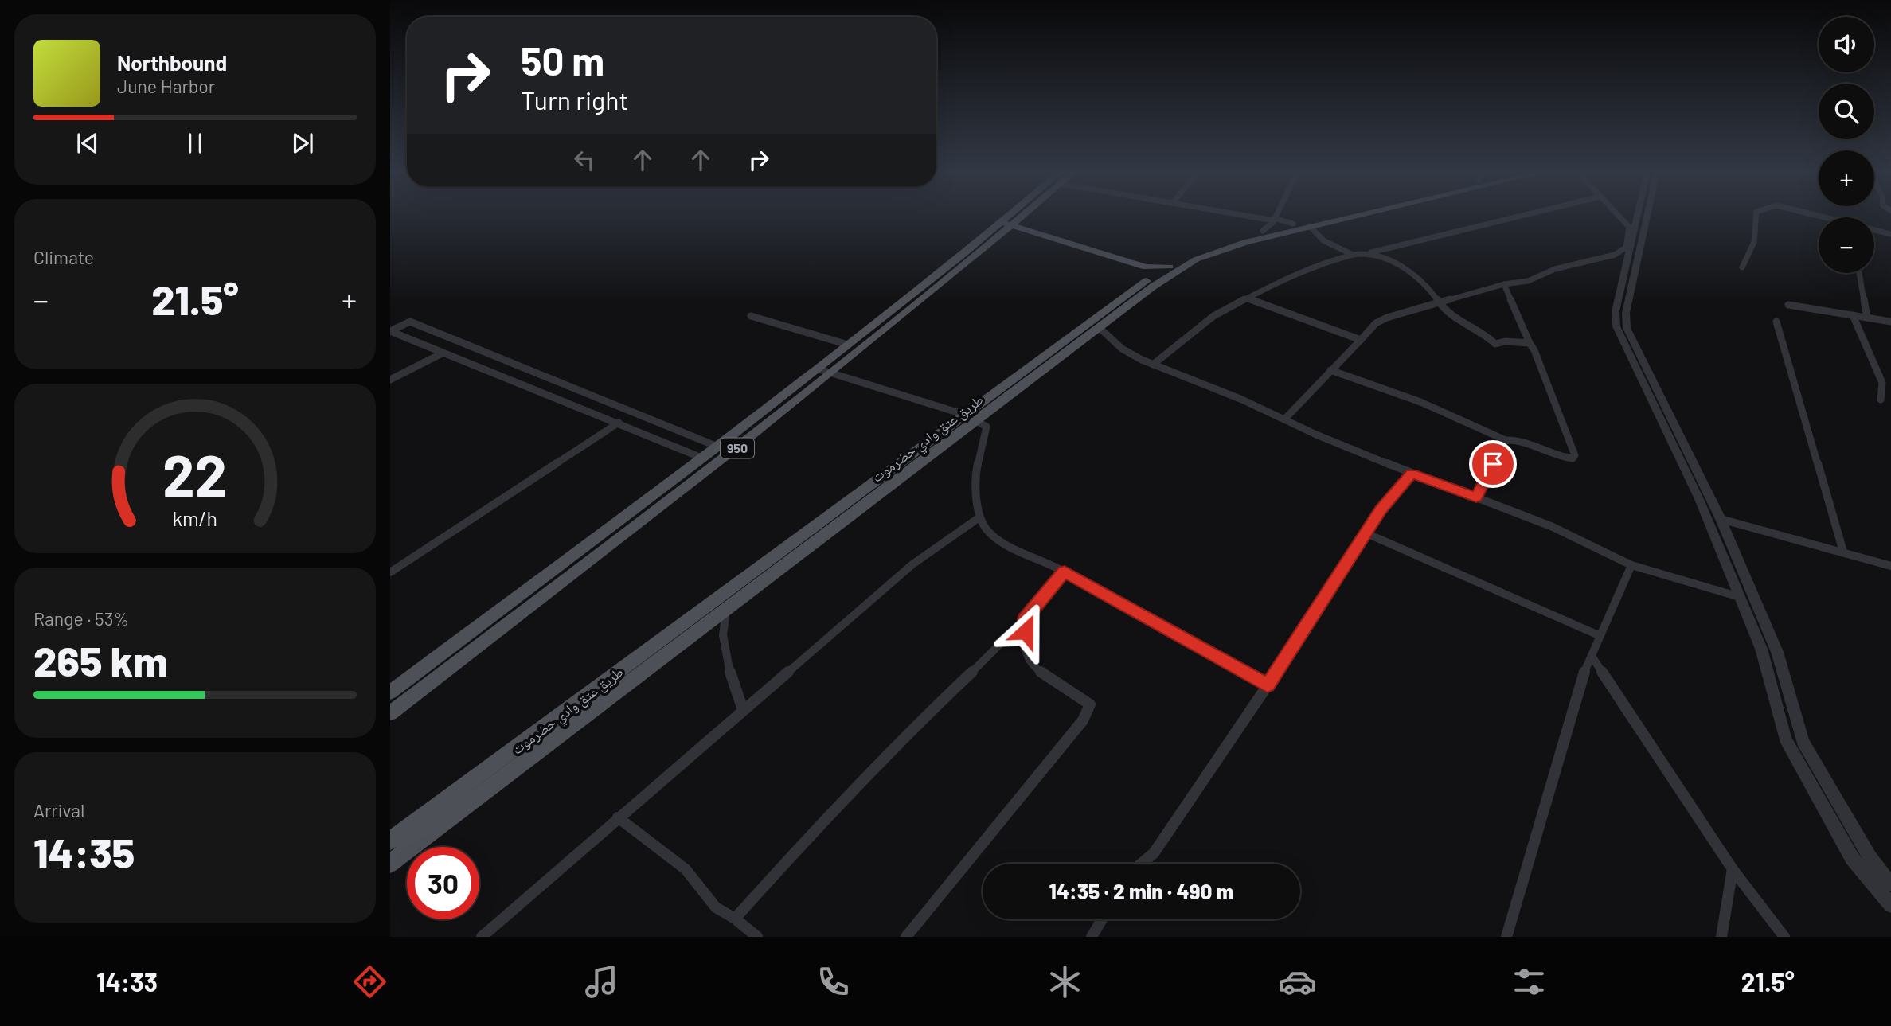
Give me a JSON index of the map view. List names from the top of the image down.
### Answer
{
  "streets": {
    "main road": ["طريق عتق وادي حضرموت", "950"]
  },
  "page": {
    "map_buttons": ["+", "−"],
    "turn": ["50 m", "Turn right"],
    "song": ["Northbound", "June Harbor"],
    "tile": [
      "Climate",
      ["Range · 53%", "265 km"],
      ["Arrival", "14:35"]
    ],
    "heat": ["−", "21.5°", "+"],
    "limit": "30",
    "trip": "14:35 · 2 min · 490 m",
    "tabs": ["14:33", "21.5°"],
    "gauge": ["22", "km/h"]
  }
}
